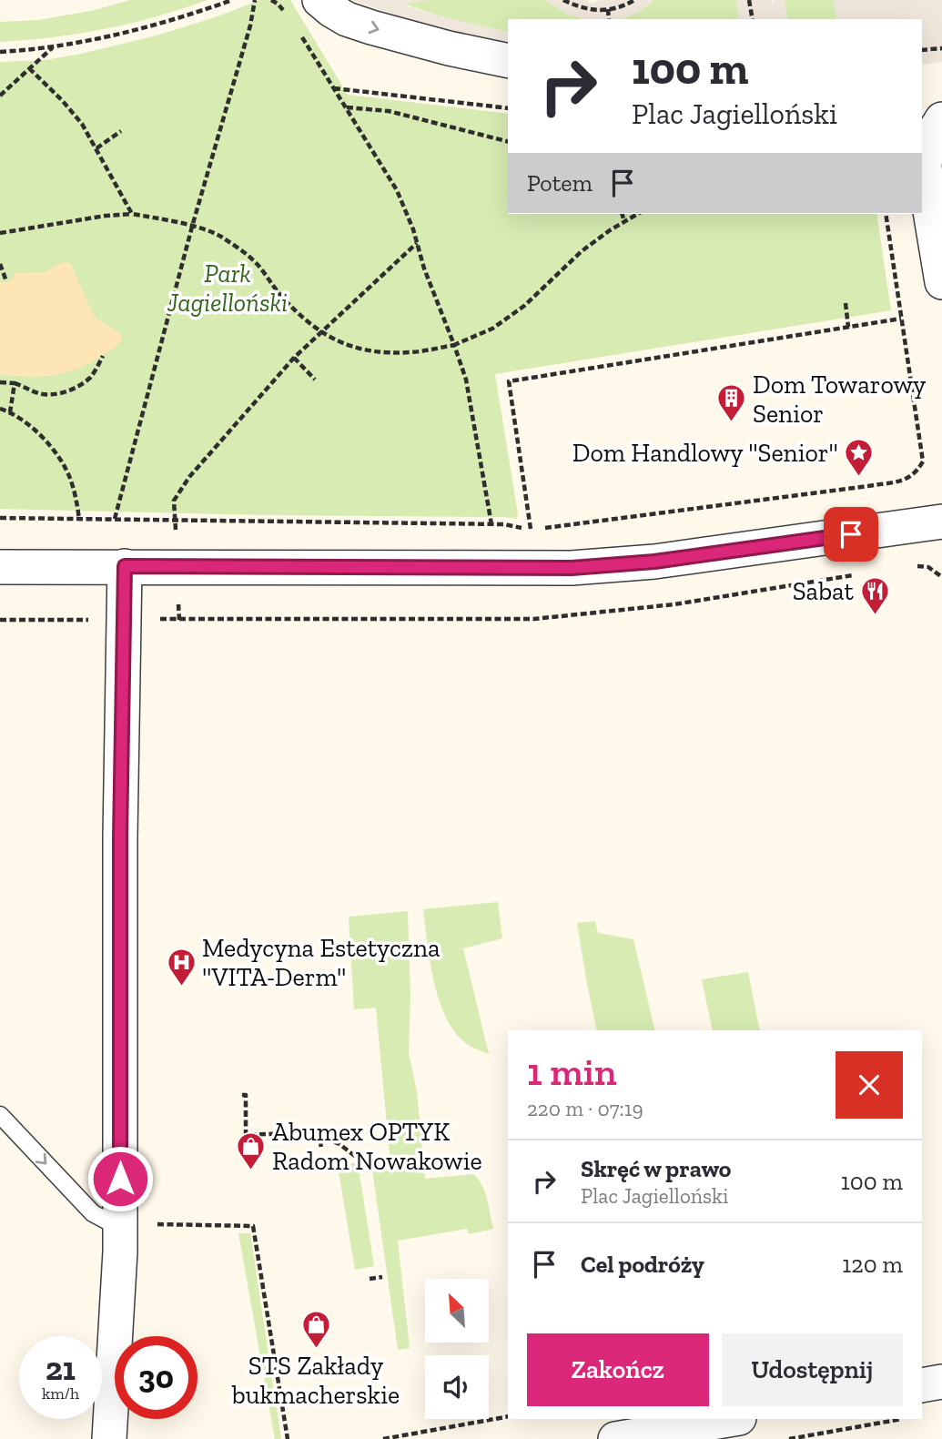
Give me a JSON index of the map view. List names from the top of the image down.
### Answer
{
  "parks": ["Park Jagielloński"],
  "places": {
    "building": ["Dom Towarowy Senior"],
    "place": ["Dom Handlowy \"Senior\""],
    "restaurant": ["Sabat"],
    "hospital": ["Medycyna Estetyczna \"VITA-Derm\""],
    "shop": ["Abumex OPTYK Radom Nowakowie", "STS Zakłady bukmacherskie"]
  },
  "north": "top left",
  "page": {
    "turn": ["100 m", "Plac Jagielloński"],
    "then": "Potem",
    "heading": ["1 min", "220 m · 07:19"],
    "list": [
      {
        "name": "Skręć w prawo",
        "note": "Plac Jagielloński",
        "value": "100 m"
      },
      {
        "name": "Cel podróży",
        "value": "120 m"
      }
    ],
    "buttons": ["Zakończ", "Udostępnij"],
    "speed": "21 km/h",
    "limit": "30"
  }
}
